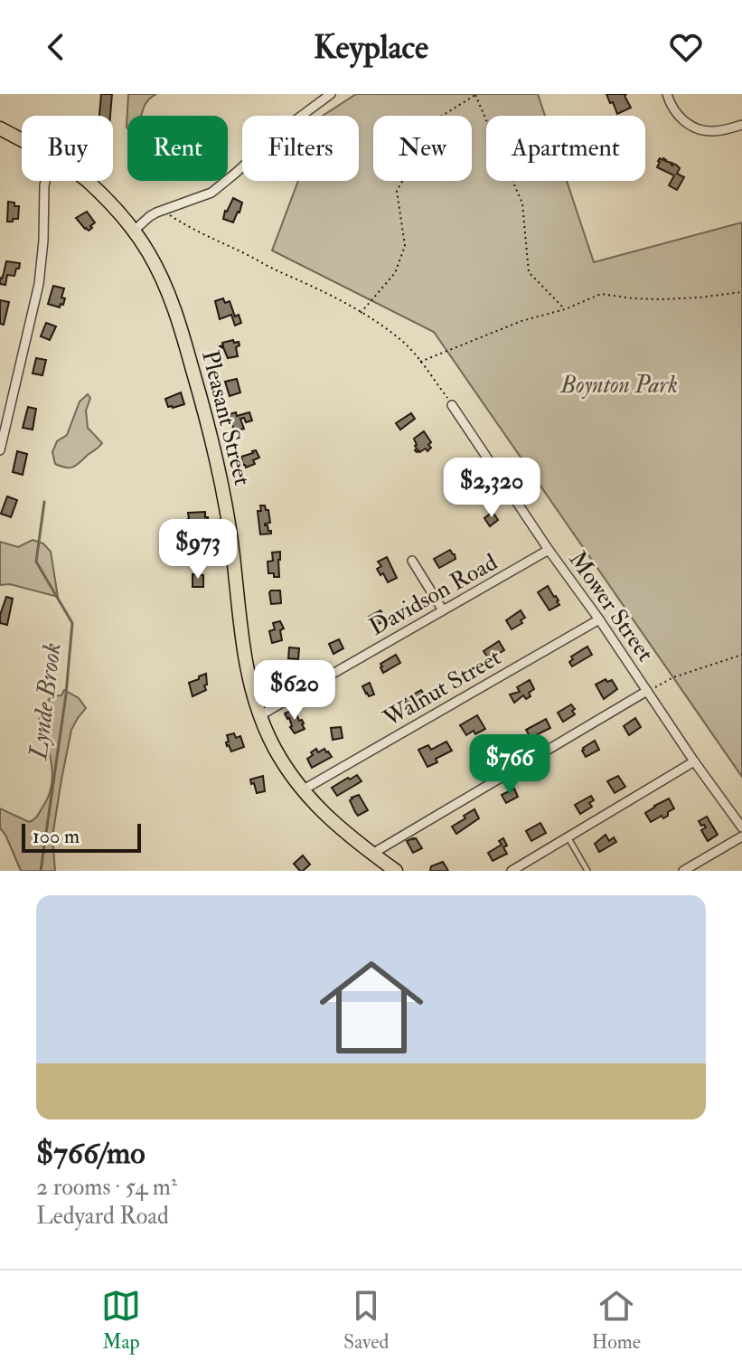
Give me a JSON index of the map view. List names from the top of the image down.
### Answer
{
  "streets": {
    "main road": ["Pleasant Street"],
    "street": ["Davidson Road", "Mower Street", "Walnut Street"]
  },
  "crossings": [
    ["Pleasant Street", "Davidson Road"],
    ["Pleasant Street", "Walnut Street"],
    ["Davidson Road", "Mower Street"],
    ["Mower Street", "Walnut Street"]
  ],
  "water": ["Lynde Brook"],
  "parks": ["Boynton Park"],
  "scale_bar": "100 m",
  "page": {
    "header": "Keyplace",
    "chip": [
      "Buy",
      "Rent",
      "Filters",
      "New",
      "Apartment"
    ],
    "price": [
      "$2,320",
      "$973",
      "$620",
      "$766"
    ],
    "scale": "100 m",
    "list": [
      {
        "name": "$766/mo",
        "note": "2 rooms · 54 m² · Ledyard Road"
      }
    ],
    "tabs": ["Map", "Saved", "Home"]
  }
}
